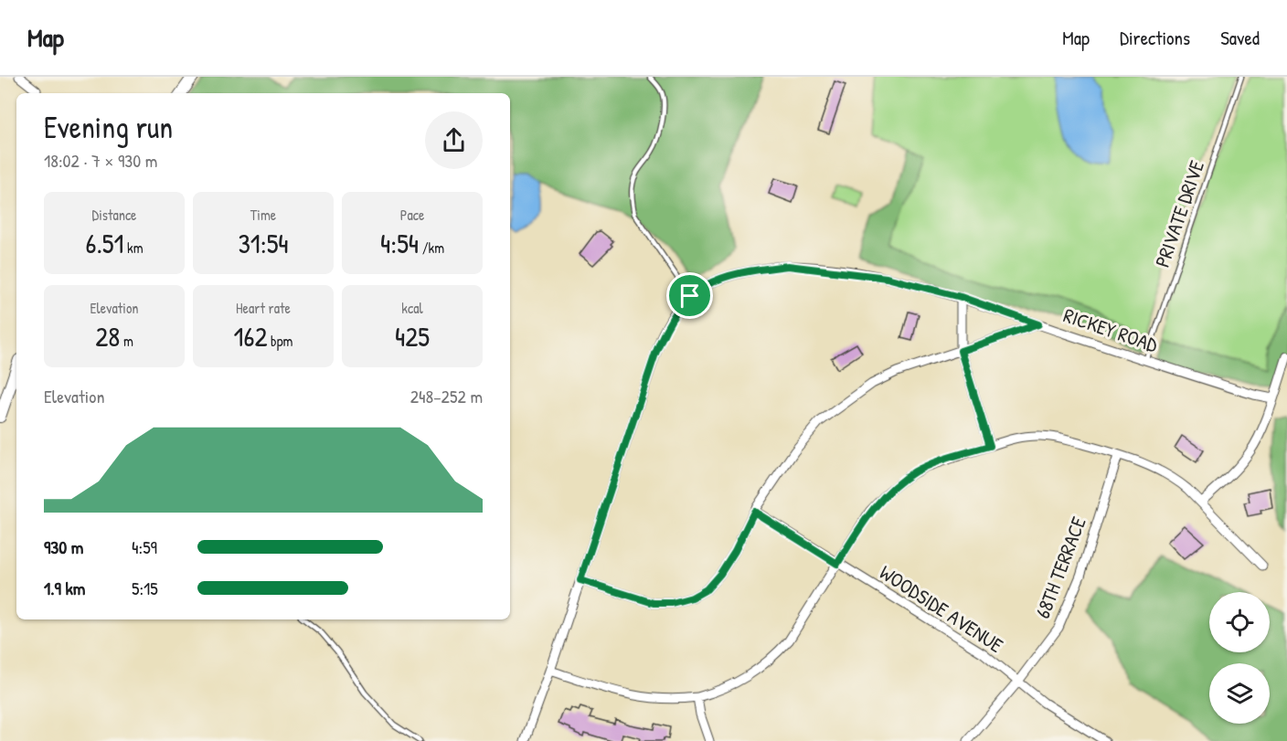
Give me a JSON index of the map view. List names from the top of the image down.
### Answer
{
  "streets": {
    "street": ["RICKEY ROAD", "68TH TERRACE", "WOODSIDE AVENUE"],
    "lane": ["PRIVATE DRIVE"]
  },
  "crossings": [
    ["PRIVATE DRIVE", "RICKEY ROAD"],
    ["68TH TERRACE", "WOODSIDE AVENUE"]
  ],
  "page": {
    "header": "Map",
    "nav": ["Map", "Directions", "Saved"],
    "heading": ["Evening run", "18:02 · 7 × 930 m"],
    "stats": [
      ["Distance", "6.51 km"],
      ["Time", "31:54"],
      ["Pace", "4:54 /km"],
      ["Elevation", "28 m"],
      ["Heart rate", "162 bpm"],
      ["kcal", "425"]
    ],
    "chart": ["Elevation", "248–252 m"],
    "list": [
      {
        "name": "930 m",
        "note": "4:59"
      },
      {
        "name": "1.9 km",
        "note": "5:15"
      }
    ]
  }
}
